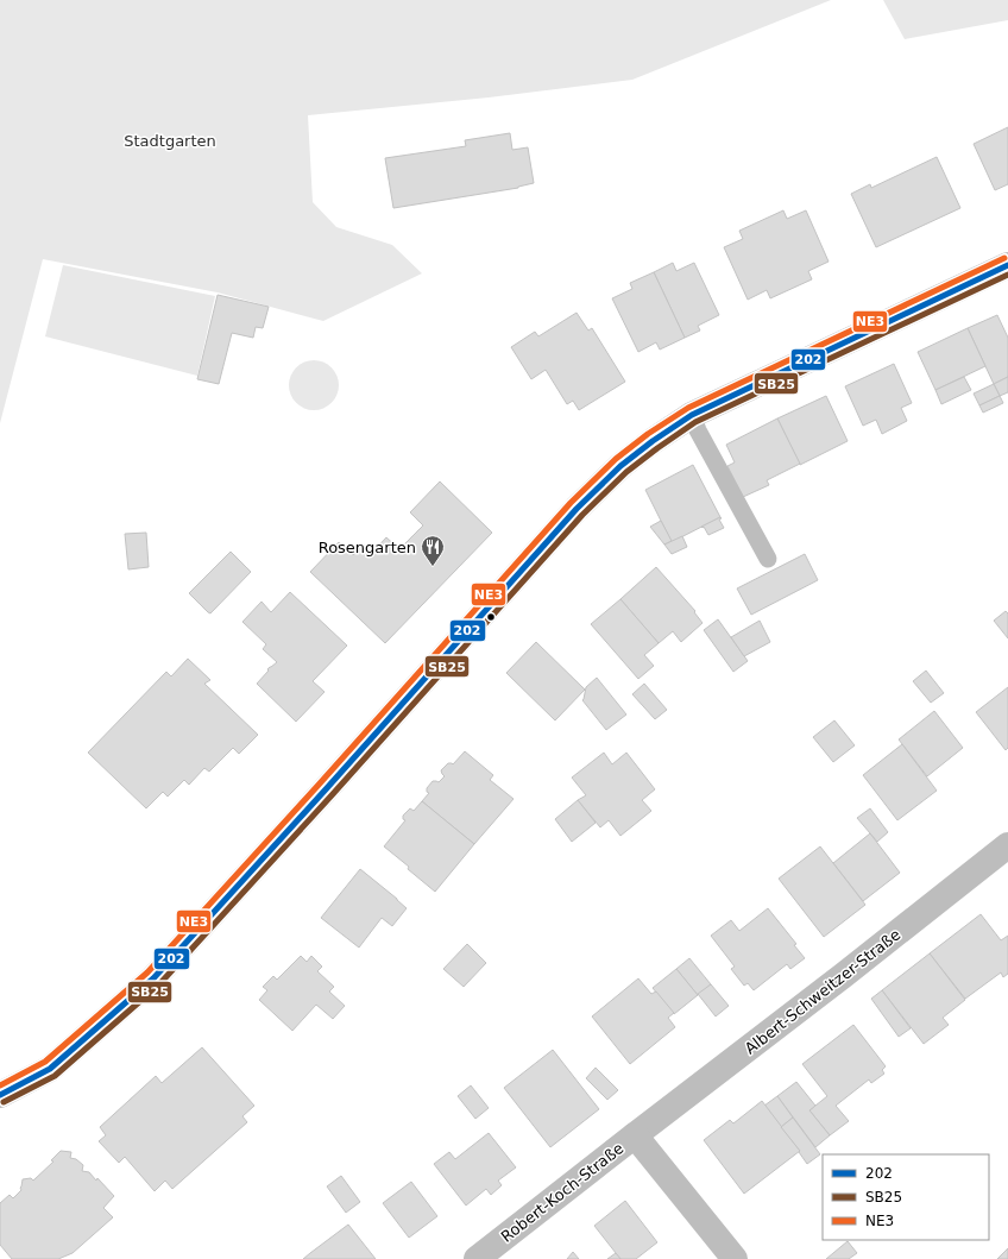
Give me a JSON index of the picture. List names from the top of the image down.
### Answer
{
  "streets": {
    "street": ["Albert-Schweitzer-Straße", "Robert-Koch-Straße"]
  },
  "crossings": [
    ["Albert-Schweitzer-Straße", "Robert-Koch-Straße"]
  ],
  "parks": ["Stadtgarten"],
  "places": {
    "restaurant": ["Rosengarten"]
  },
  "lines": ["transit line NE3", "transit line 202", "transit line SB25"],
  "legend": ["202", "SB25", "NE3"]
}
